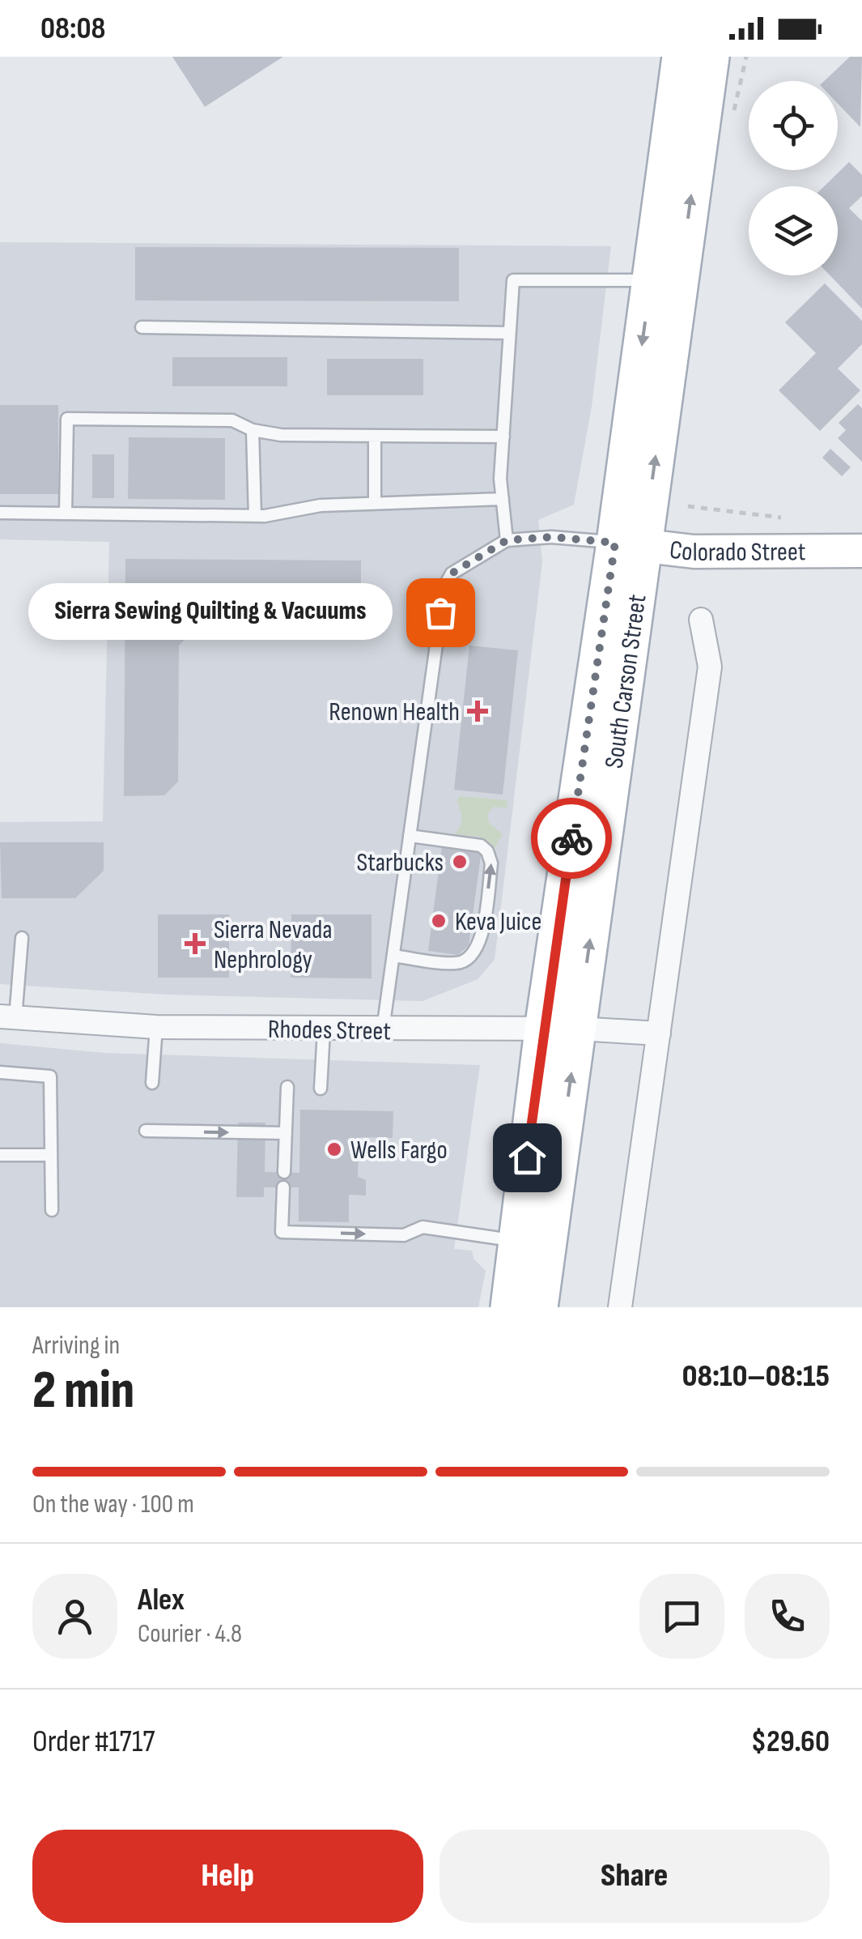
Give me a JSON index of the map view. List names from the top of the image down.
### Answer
{
  "streets": {
    "main road": ["South Carson Street"],
    "street": ["Colorado Street", "Rhodes Street"]
  },
  "crossings": [
    ["Colorado Street", "South Carson Street"],
    ["South Carson Street", "Rhodes Street"]
  ],
  "places": {
    "other": [
      "Sierra Sewing Quilting & Vacuums",
      "Starbucks",
      "Keva Juice",
      "Wells Fargo"
    ],
    "health": ["Renown Health", "Sierra Nevada Nephrology"]
  },
  "page": {
    "status": "08:08",
    "bubble": "Sierra Sewing Quilting & Vacuums",
    "heading": ["2 min", "Arriving in", "08:10–08:15"],
    "panel": [
      "Alex",
      "Courier · 4.8",
      "Order #1717",
      "$29.60"
    ],
    "bar": "On the way · 100 m",
    "buttons": ["Help", "Share"]
  }
}
